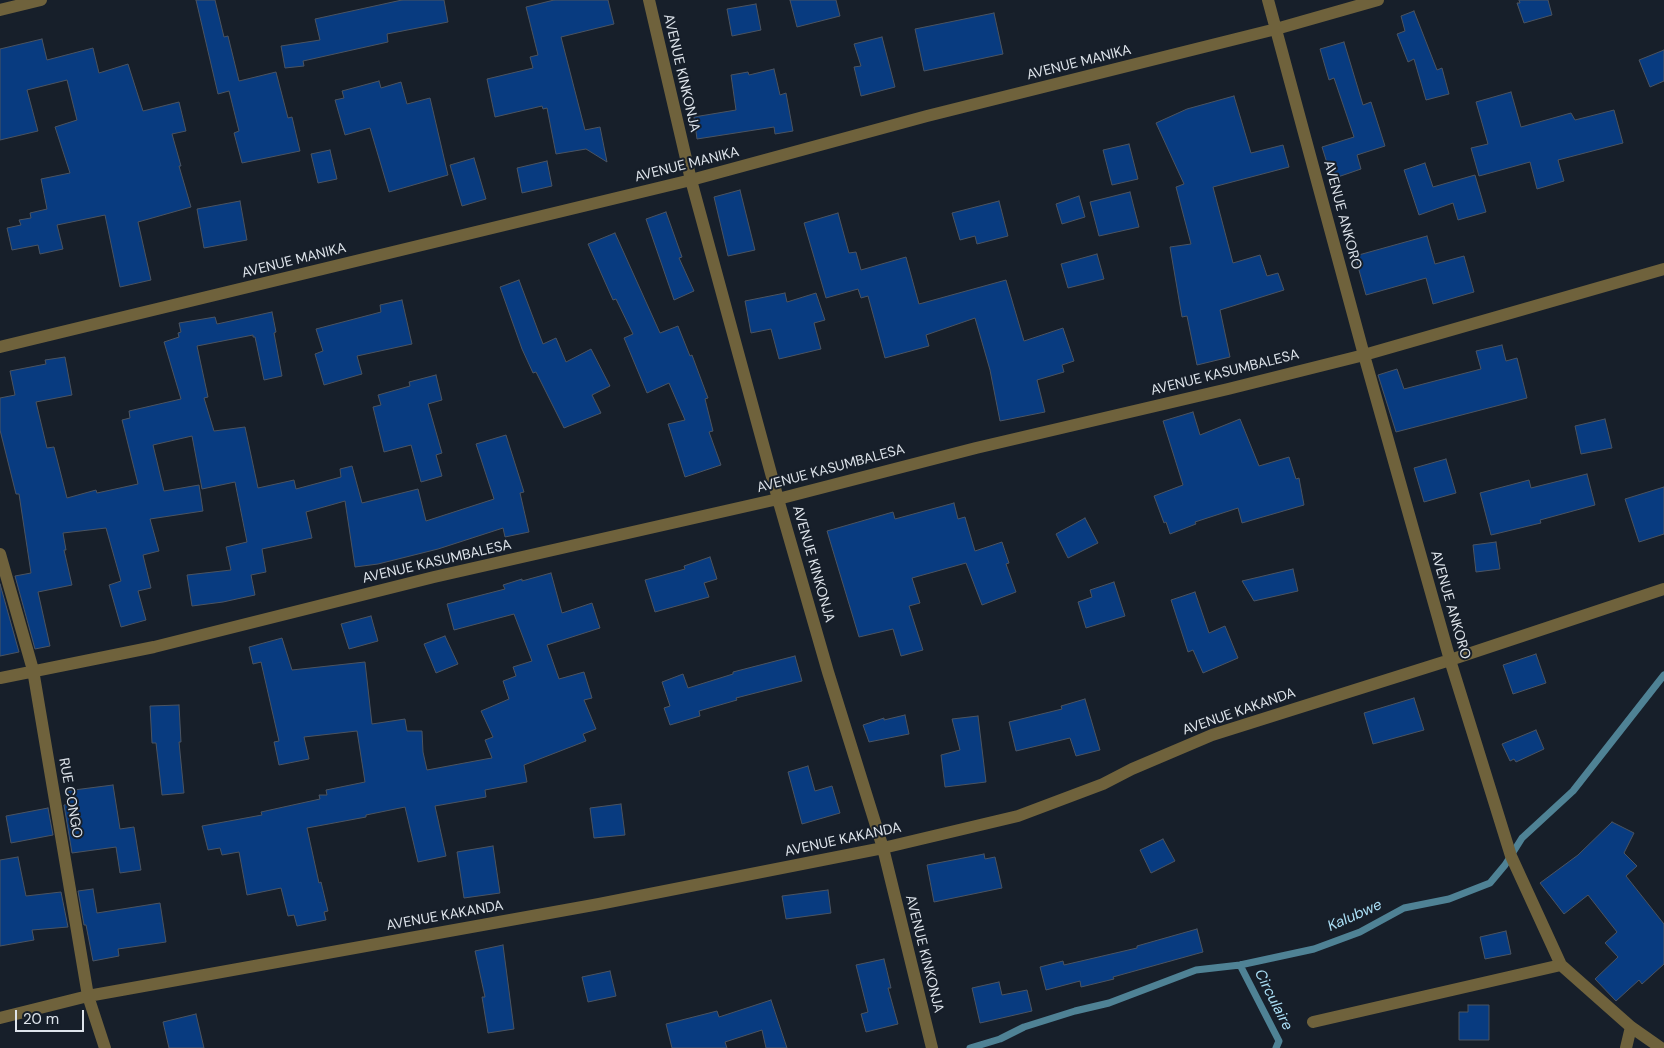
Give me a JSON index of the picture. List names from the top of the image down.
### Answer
{
  "streets": {
    "street": [
      "AVENUE MANIKA",
      "AVENUE KINKONJA",
      "AVENUE ANKORO",
      "AVENUE KASUMBALESA",
      "AVENUE KAKANDA",
      "RUE CONGO"
    ]
  },
  "crossings": [
    ["AVENUE MANIKA", "AVENUE KINKONJA"],
    ["AVENUE MANIKA", "AVENUE ANKORO"],
    ["AVENUE KINKONJA", "AVENUE KASUMBALESA"],
    ["AVENUE KINKONJA", "AVENUE KAKANDA"],
    ["AVENUE ANKORO", "AVENUE KASUMBALESA"],
    ["AVENUE ANKORO", "AVENUE KAKANDA"],
    ["AVENUE KASUMBALESA", "RUE CONGO"],
    ["AVENUE KAKANDA", "RUE CONGO"]
  ],
  "water": ["Kalubwe", "Circulaire"],
  "scale_bar": "20 m"
}
